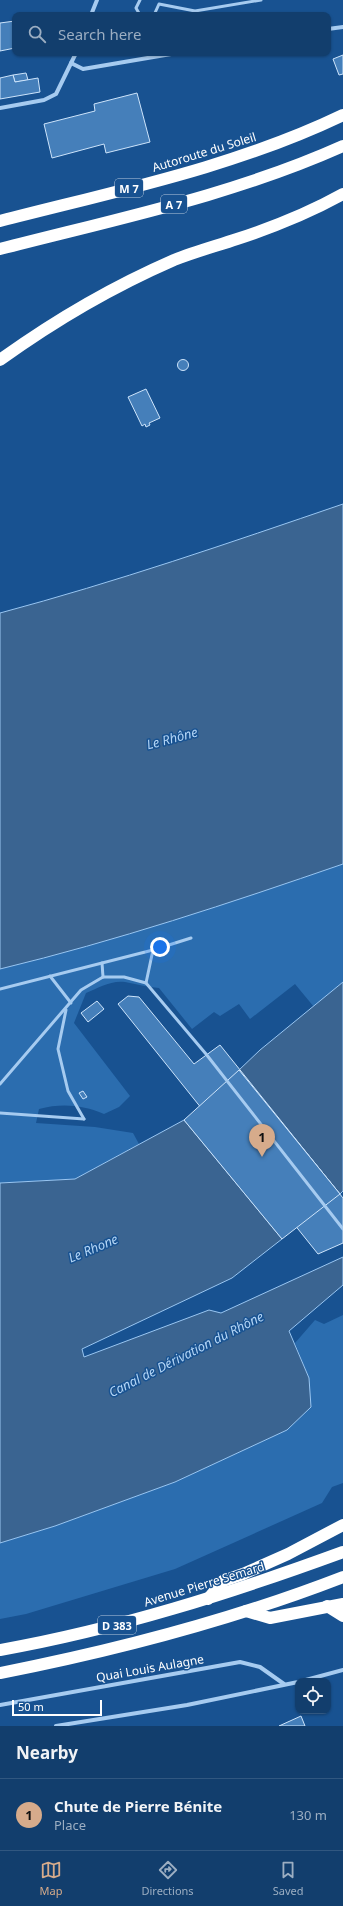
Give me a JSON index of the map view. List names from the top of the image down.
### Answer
{
  "streets": {
    "highway": [
      "Autoroute du Soleil",
      "M 7",
      "A 7",
      "Avenue Pierre Semard",
      "D 383"
    ],
    "street": ["Quai Louis Aulagne"]
  },
  "water": ["Le Rhône", "Le Rhone", "Canal de Dérivation du Rhône"],
  "scale_bar": "50 m",
  "page": {
    "search": "Search here",
    "pins": "1",
    "scale": "50 m",
    "heading": "Nearby",
    "list": [
      {
        "mark": "1",
        "name": "Chute de Pierre Bénite",
        "note": "Place",
        "value": "130 m"
      }
    ],
    "nav": ["Map", "Directions", "Saved"]
  }
}
